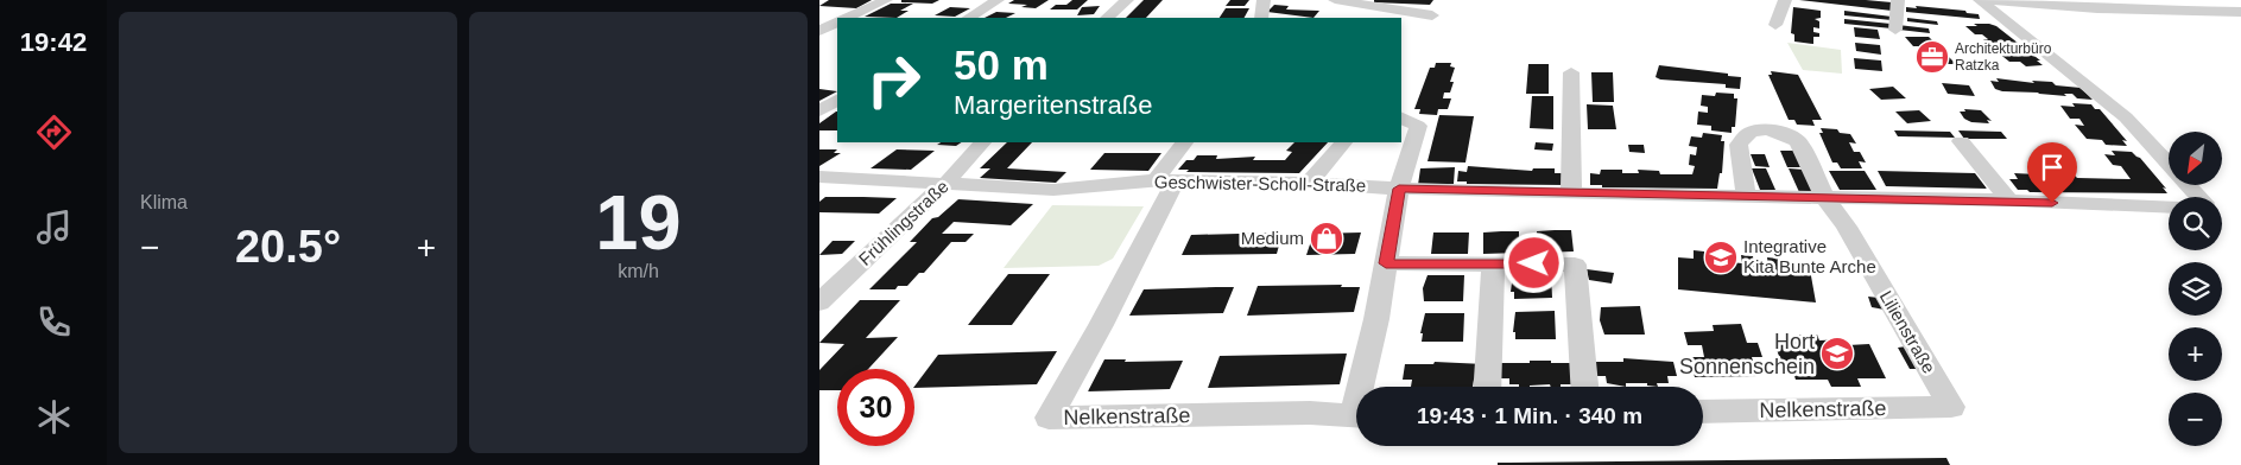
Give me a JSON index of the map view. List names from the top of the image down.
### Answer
{
  "streets": {
    "street": [
      "Geschwister-Scholl-Straße",
      "Frühlingstraße",
      "Lilienstraße",
      "Nelkenstraße"
    ]
  },
  "crossings": [
    ["Geschwister-Scholl-Straße", "Frühlingstraße"],
    ["Geschwister-Scholl-Straße", "Lilienstraße"],
    ["Geschwister-Scholl-Straße", "Nelkenstraße"],
    ["Lilienstraße", "Nelkenstraße"]
  ],
  "places": {
    "office": ["Architekturbüro Ratzka"],
    "shop": ["Medium"],
    "school or university": ["Integrative Kita Bunte Arche", "Hort Sonnenschein"]
  },
  "north": "bottom left",
  "page": {
    "tabs": "19:42",
    "tile": [
      "Klima",
      ["19", "km/h"]
    ],
    "turn": ["50 m", "Margeritenstraße"],
    "map_buttons": ["+", "−"],
    "heat": ["−", "20.5°", "+"],
    "limit": "30",
    "trip": "19:43 · 1 Min. · 340 m"
  }
}
